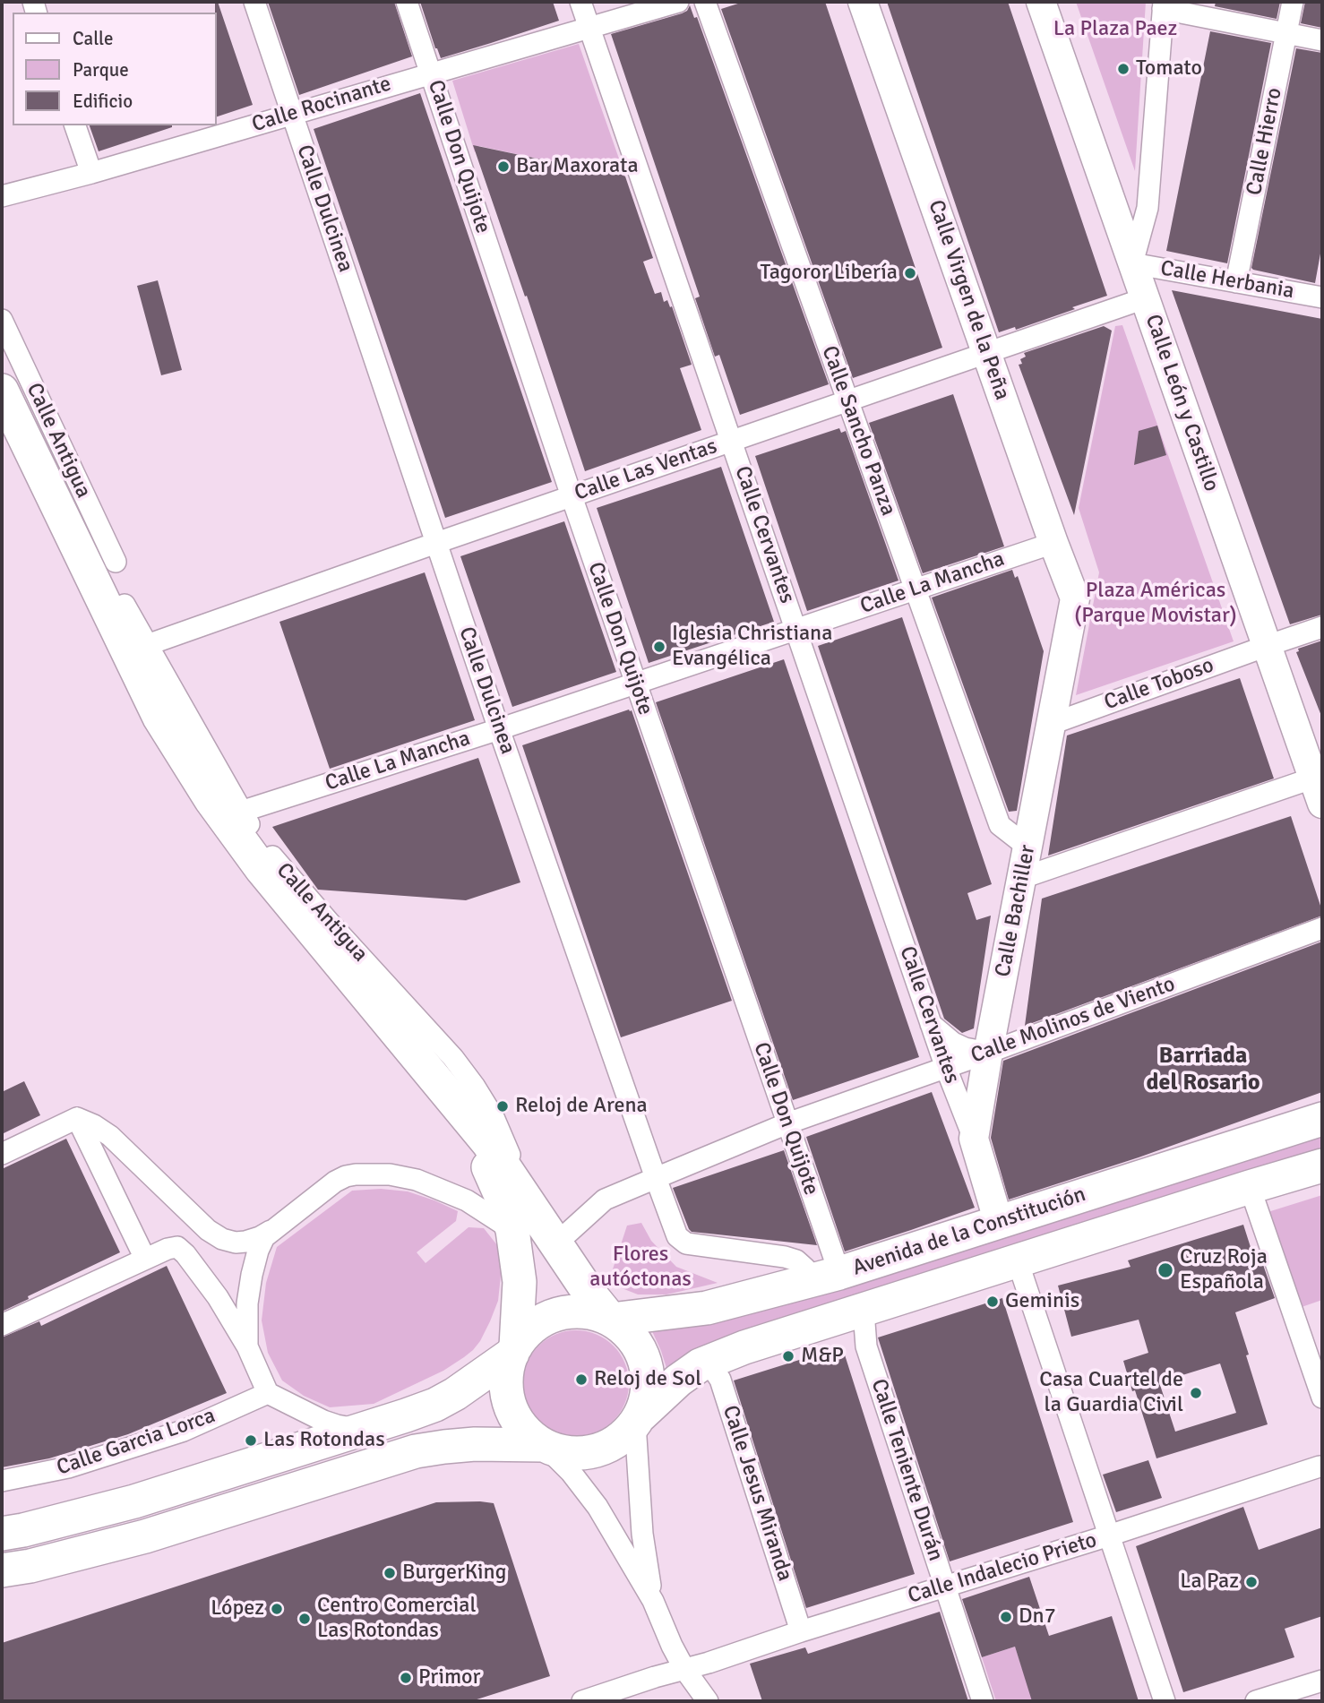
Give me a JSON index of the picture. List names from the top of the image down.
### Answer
{
  "streets": {
    "main road": ["Avenida de la Constitución"],
    "street": [
      "Calle Rocinante",
      "Calle Hierro",
      "Calle Don Quijote",
      "Calle Dulcinea",
      "Calle Herbania",
      "Calle Virgen de la Peña",
      "Calle León y Castillo",
      "Calle Sancho Panza",
      "Calle Antigua",
      "Calle Las Ventas",
      "Calle Cervantes",
      "Calle La Mancha",
      "Calle Toboso",
      "Calle Bachiller",
      "Calle Molinos de Viento",
      "Calle Garcia Lorca",
      "Calle Teniente Durán",
      "Calle Jesus Miranda",
      "Calle Indalecio Prieto"
    ]
  },
  "crossings": [
    ["Calle Rocinante", "Calle Don Quijote"],
    ["Calle Rocinante", "Calle Dulcinea"],
    ["Calle Rocinante", "Calle Cervantes"],
    ["Calle Hierro", "Calle Herbania"],
    ["Calle Don Quijote", "Calle Dulcinea"],
    ["Calle Don Quijote", "Calle Las Ventas"],
    ["Calle Don Quijote", "Calle La Mancha"],
    ["Calle Don Quijote", "Calle Molinos de Viento"],
    ["Calle Don Quijote", "Avenida de la Constitución"],
    ["Calle Dulcinea", "Calle Las Ventas"],
    ["Calle Dulcinea", "Calle La Mancha"],
    ["Calle Dulcinea", "Calle Molinos de Viento"],
    ["Calle Dulcinea", "Avenida de la Constitución"],
    ["Calle Herbania", "Calle León y Castillo"],
    ["Calle Virgen de la Peña", "Calle Las Ventas"],
    ["Calle Virgen de la Peña", "Calle La Mancha"],
    ["Calle Virgen de la Peña", "Calle Bachiller"],
    ["Calle León y Castillo", "Calle Las Ventas"],
    ["Calle León y Castillo", "Calle Toboso"],
    ["Calle Sancho Panza", "Calle Las Ventas"],
    ["Calle Sancho Panza", "Calle La Mancha"],
    ["Calle Sancho Panza", "Calle Bachiller"],
    ["Calle Antigua", "Calle Las Ventas"],
    ["Calle Antigua", "Calle La Mancha"],
    ["Calle Las Ventas", "Calle Cervantes"],
    ["Calle Cervantes", "Calle La Mancha"],
    ["Calle Cervantes", "Calle Bachiller"],
    ["Calle Cervantes", "Calle Molinos de Viento"],
    ["Calle Toboso", "Calle Bachiller"],
    ["Calle Bachiller", "Calle Molinos de Viento"],
    ["Calle Bachiller", "Avenida de la Constitución"],
    ["Avenida de la Constitución", "Calle Teniente Durán"],
    ["Avenida de la Constitución", "Calle Jesus Miranda"],
    ["Calle Teniente Durán", "Calle Indalecio Prieto"],
    ["Calle Jesus Miranda", "Calle Indalecio Prieto"]
  ],
  "districts": ["Barriada del Rosario"],
  "parks": ["La Plaza Paez", "Plaza Américas (Parque Movistar)", "Flores autóctonas"],
  "places": [
    "Tomato",
    "Bar Maxorata",
    "Tagoror Libería",
    "Iglesia Christiana Evangélica",
    "Reloj de Arena",
    "Cruz Roja Española",
    "Geminis",
    "M&P",
    "Reloj de Sol",
    "Casa Cuartel de la Guardia Civil",
    "Las Rotondas",
    "BurgerKing",
    "La Paz",
    "López",
    "Dn7",
    "Centro Comercial Las Rotondas",
    "Primor"
  ],
  "legend": ["Calle", "Parque", "Edificio"]
}
